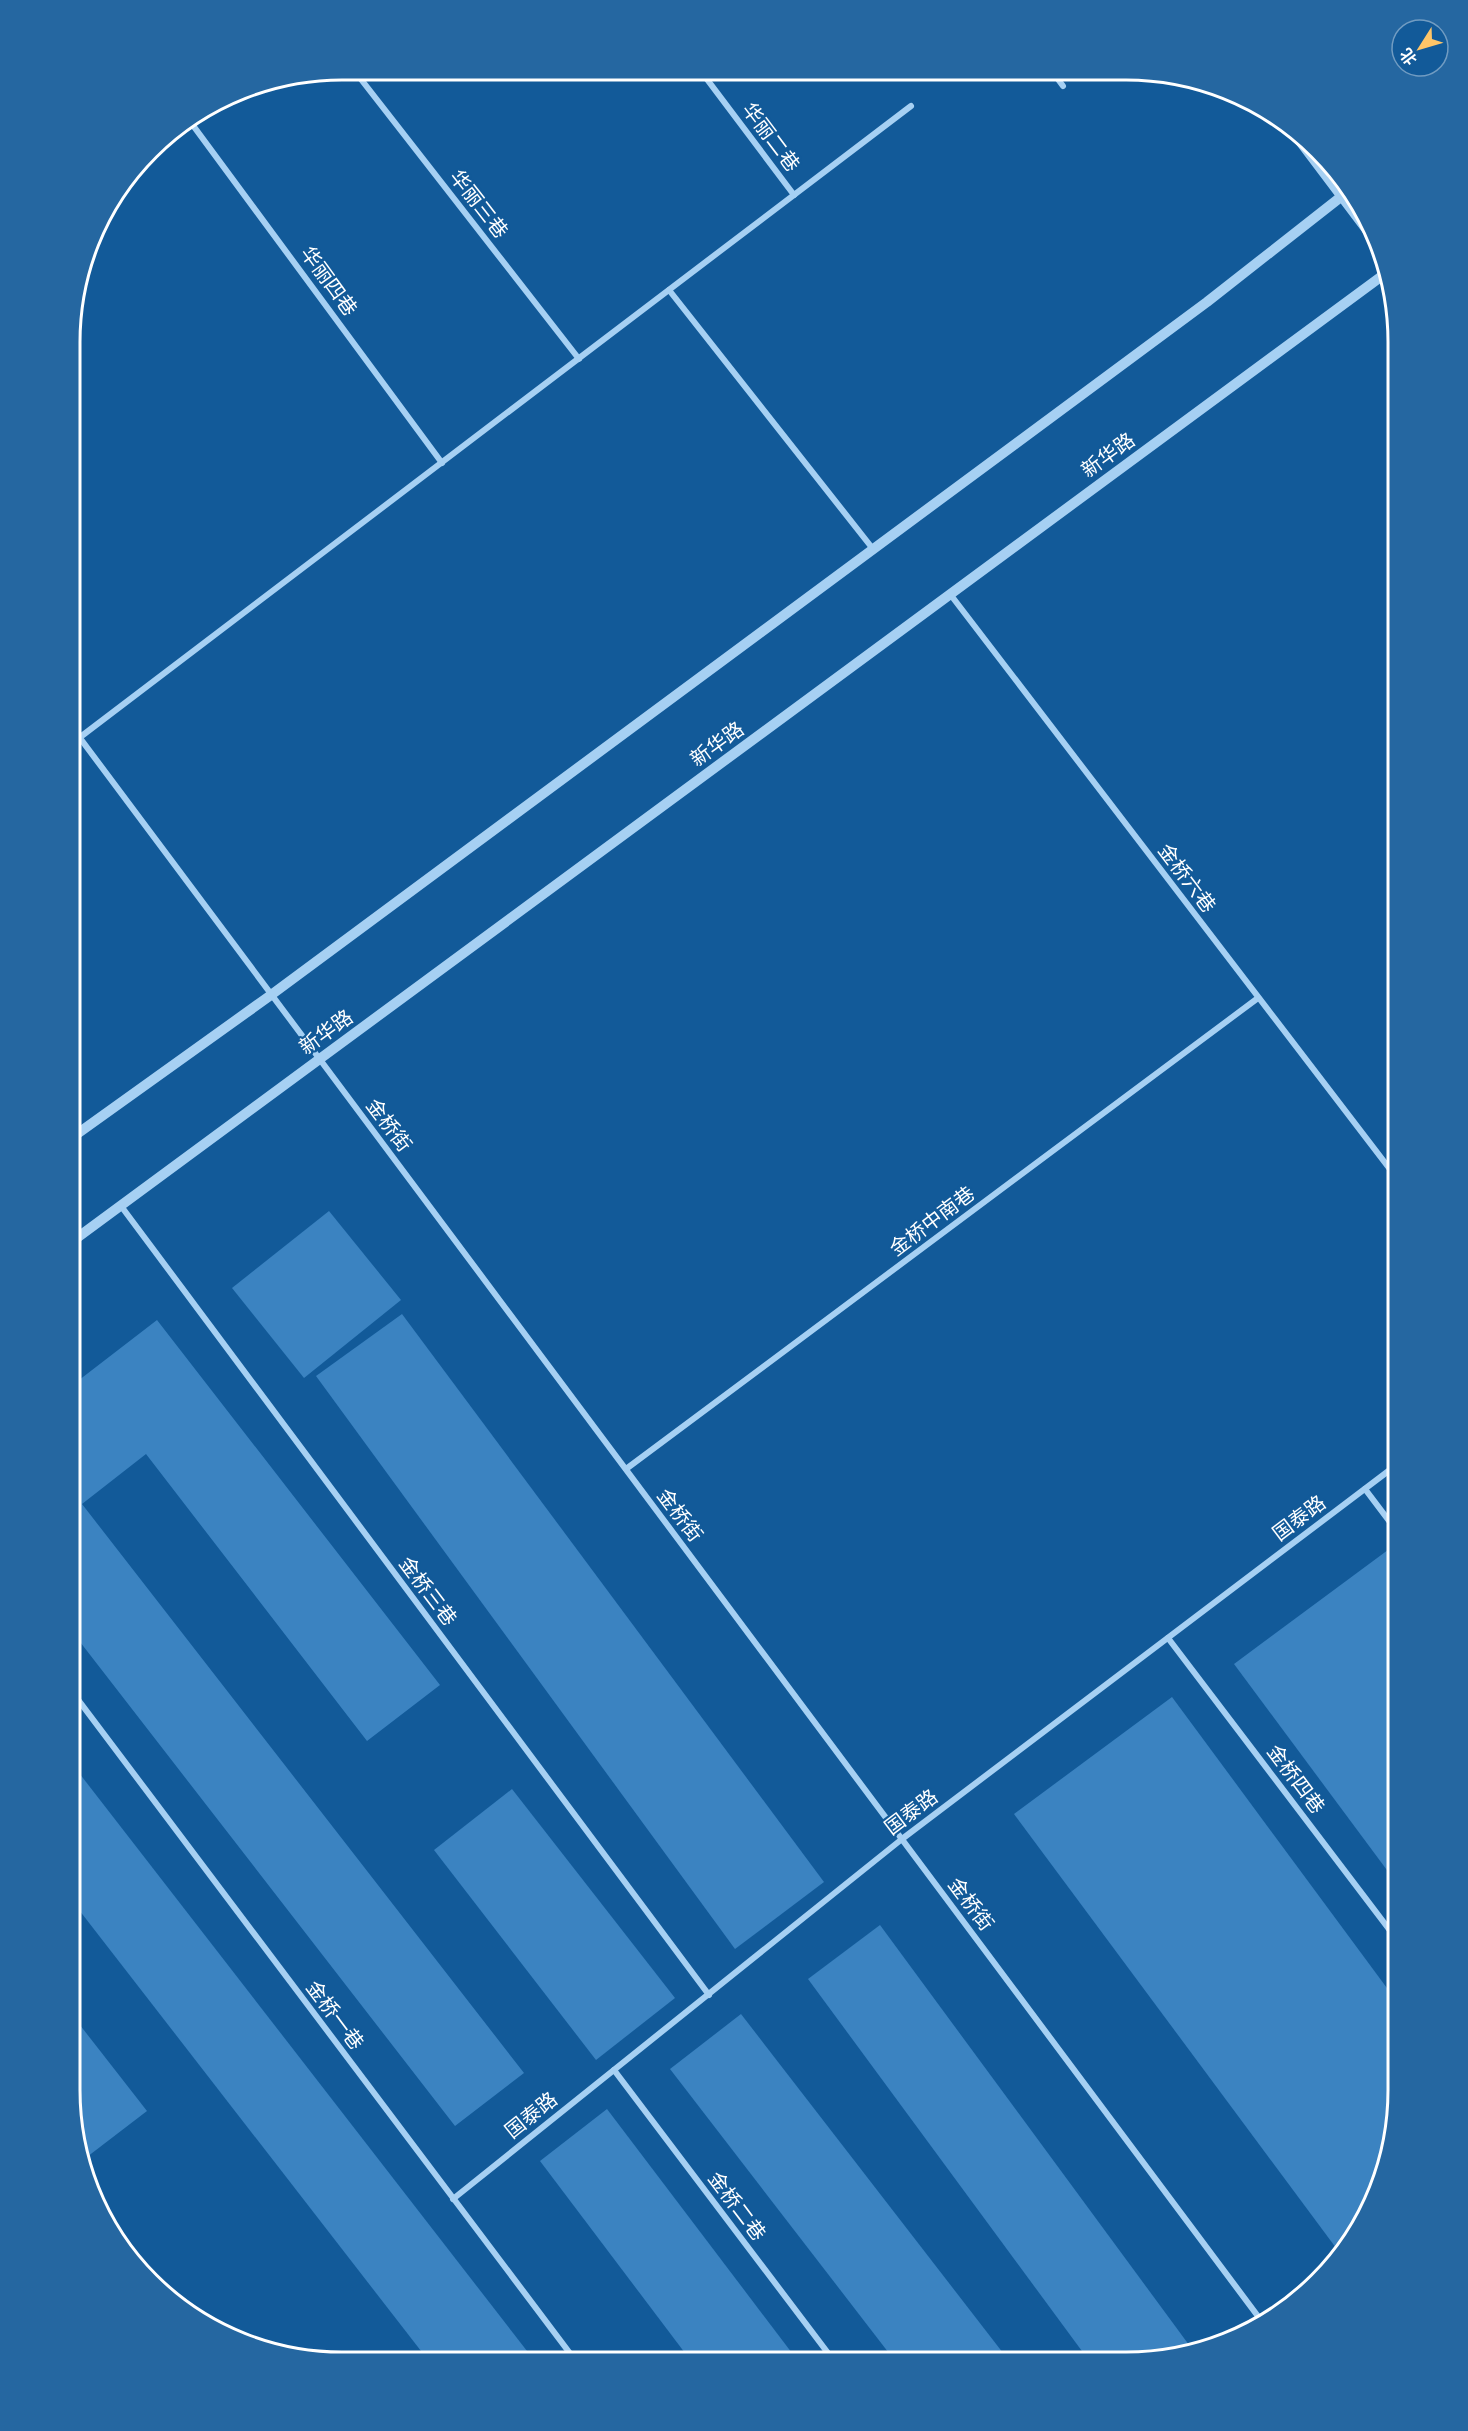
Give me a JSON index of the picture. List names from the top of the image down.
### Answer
{
  "streets": {
    "street": [
      "华丽二巷",
      "华丽三巷",
      "华丽四巷",
      "新华路",
      "金桥六巷",
      "金桥街",
      "金桥中南巷",
      "国泰路",
      "金桥三巷",
      "金桥四巷",
      "金桥一巷",
      "金桥二巷"
    ]
  },
  "crossings": [
    ["新华路", "金桥六巷"],
    ["新华路", "金桥街"],
    ["新华路", "金桥三巷"],
    ["金桥六巷", "金桥中南巷"],
    ["金桥街", "金桥中南巷"],
    ["金桥街", "国泰路"],
    ["国泰路", "金桥三巷"],
    ["国泰路", "金桥四巷"],
    ["国泰路", "金桥一巷"],
    ["国泰路", "金桥二巷"]
  ],
  "north": "bottom left"
}
